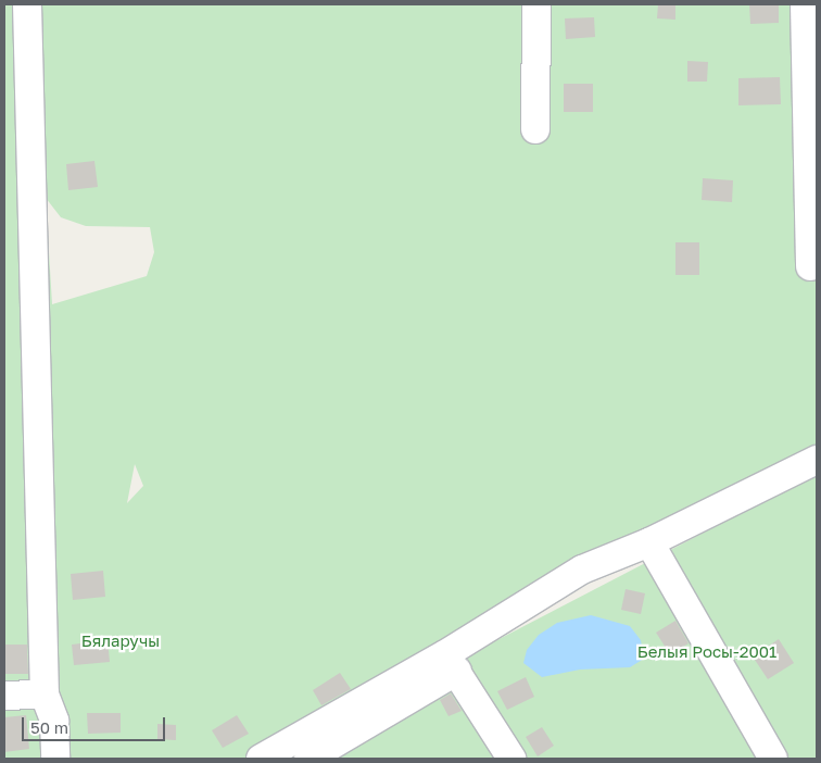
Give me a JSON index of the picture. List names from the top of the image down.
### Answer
{
  "parks": ["Бяларучы", "Белыя Росы-2001"],
  "scale_bar": "50 m"
}
